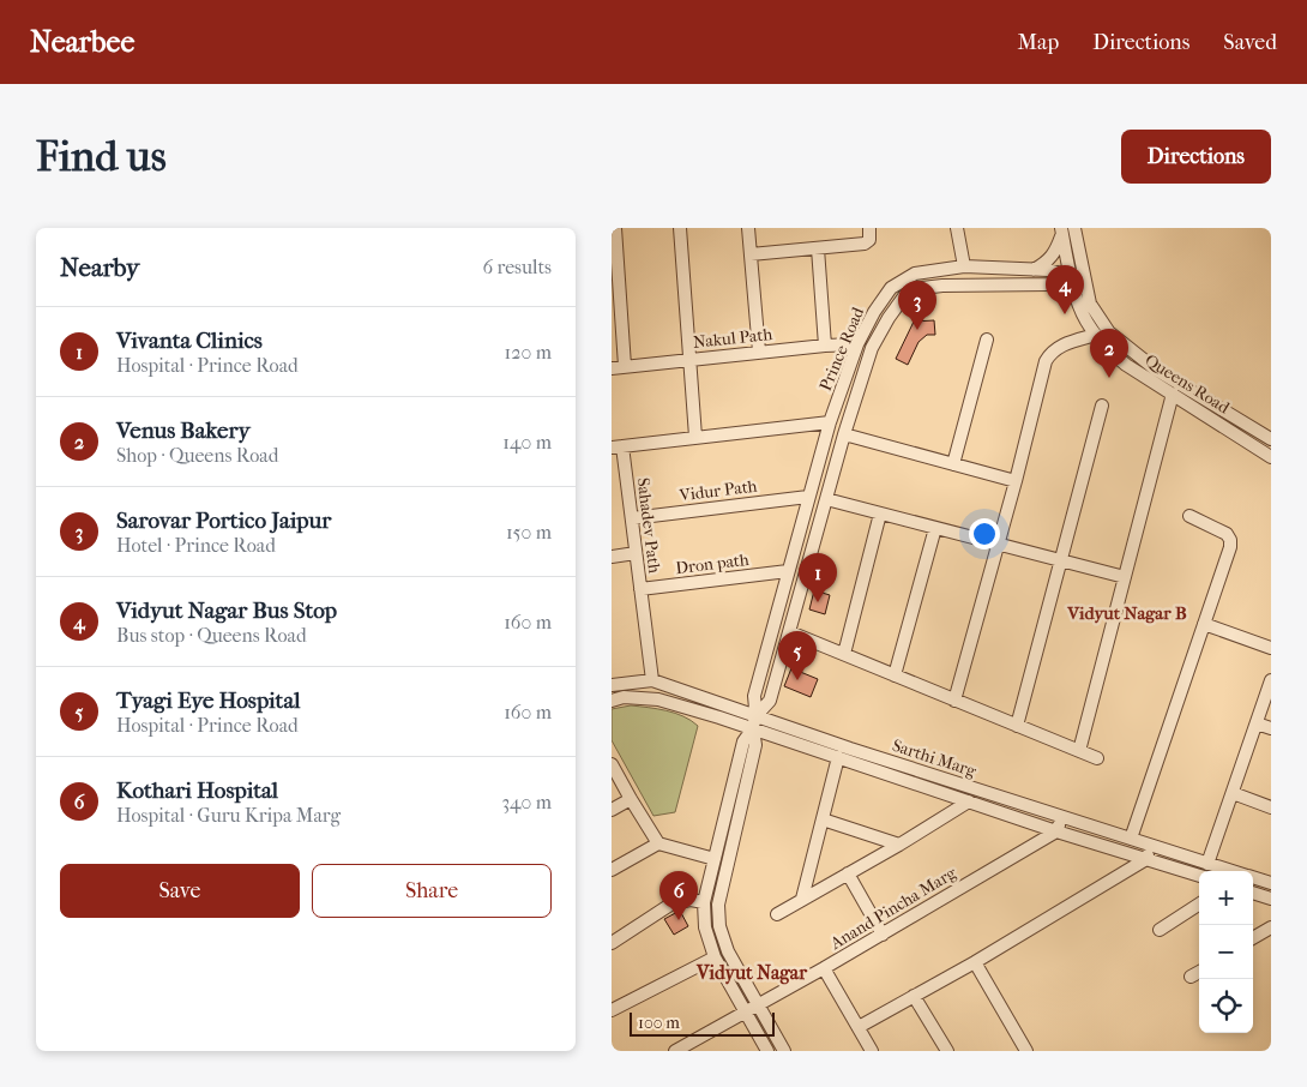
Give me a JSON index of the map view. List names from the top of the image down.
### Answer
{
  "streets": {
    "street": [
      "Nakul Path",
      "Prince Road",
      "Queens Road",
      "Vidur Path",
      "Sahadev Path",
      "Dron path",
      "Sarthi Marg",
      "Anand Pincha Marg"
    ]
  },
  "crossings": [
    ["Nakul Path", "Prince Road"],
    ["Prince Road", "Queens Road"],
    ["Prince Road", "Vidur Path"],
    ["Prince Road", "Dron path"],
    ["Prince Road", "Sarthi Marg"],
    ["Prince Road", "Anand Pincha Marg"],
    ["Vidur Path", "Sahadev Path"],
    ["Sahadev Path", "Dron path"],
    ["Sahadev Path", "Sarthi Marg"]
  ],
  "districts": ["Vidyut Nagar B", "Vidyut Nagar"],
  "scale_bar": "100 m",
  "page": {
    "header": "Nearbee",
    "nav": ["Map", "Directions", "Saved"],
    "buttons": [
      "Directions",
      ["Save", "Share"]
    ],
    "title": "Find us",
    "heading": ["Nearby", "6 results"],
    "pins": [
      "4",
      "3",
      "2",
      "1",
      "5",
      "6"
    ],
    "list": [
      {
        "mark": "1",
        "name": "Vivanta Clinics",
        "note": "Hospital · Prince Road",
        "value": "120 m"
      },
      {
        "mark": "2",
        "name": "Venus Bakery",
        "note": "Shop · Queens Road",
        "value": "140 m"
      },
      {
        "mark": "3",
        "name": "Sarovar Portico Jaipur",
        "note": "Hotel · Prince Road",
        "value": "150 m"
      },
      {
        "mark": "4",
        "name": "Vidyut Nagar Bus Stop",
        "note": "Bus stop · Queens Road",
        "value": "160 m"
      },
      {
        "mark": "5",
        "name": "Tyagi Eye Hospital",
        "note": "Hospital · Prince Road",
        "value": "160 m"
      },
      {
        "mark": "6",
        "name": "Kothari Hospital",
        "note": "Hospital · Guru Kripa Marg",
        "value": "340 m"
      }
    ],
    "map_buttons": ["+", "−"],
    "scale": "100 m"
  }
}
